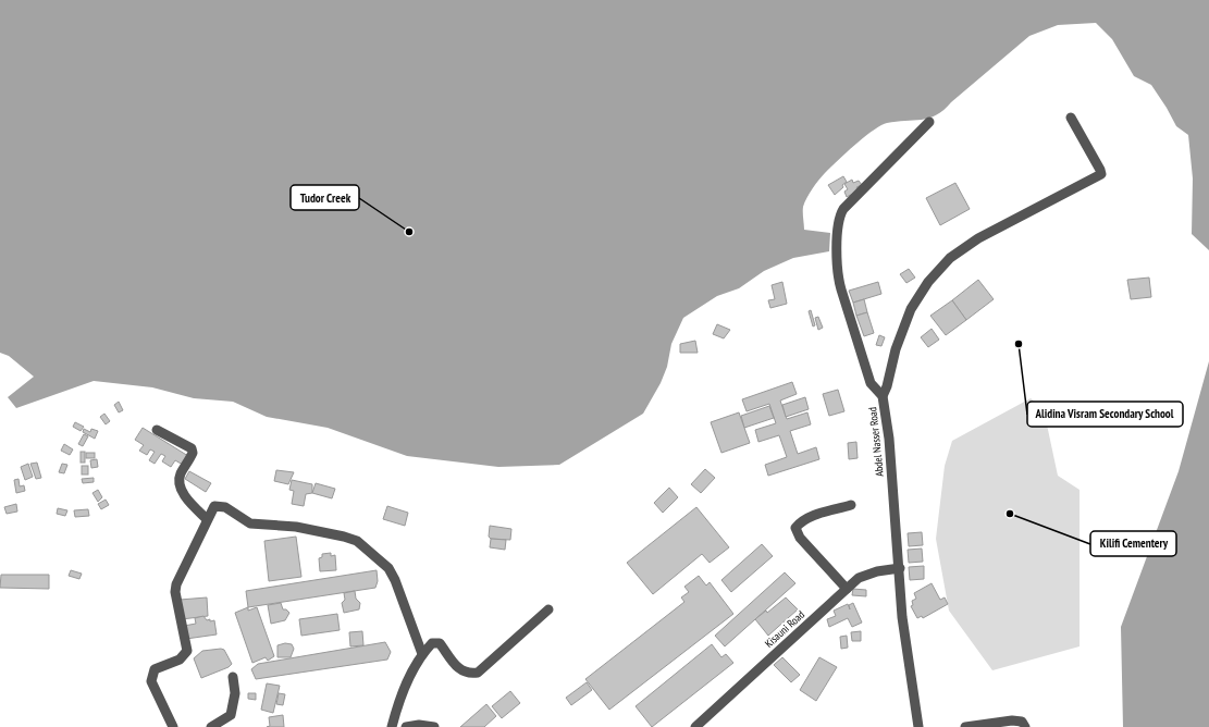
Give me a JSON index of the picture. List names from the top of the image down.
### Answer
{
  "streets": {
    "street": ["Abdel Nasser Road", "Kisauni Road"]
  },
  "crossings": [
    ["Abdel Nasser Road", "Kisauni Road"]
  ],
  "places": ["Tudor Creek", "Alidina Visram Secondary School", "Kilifi Cementery"]
}
